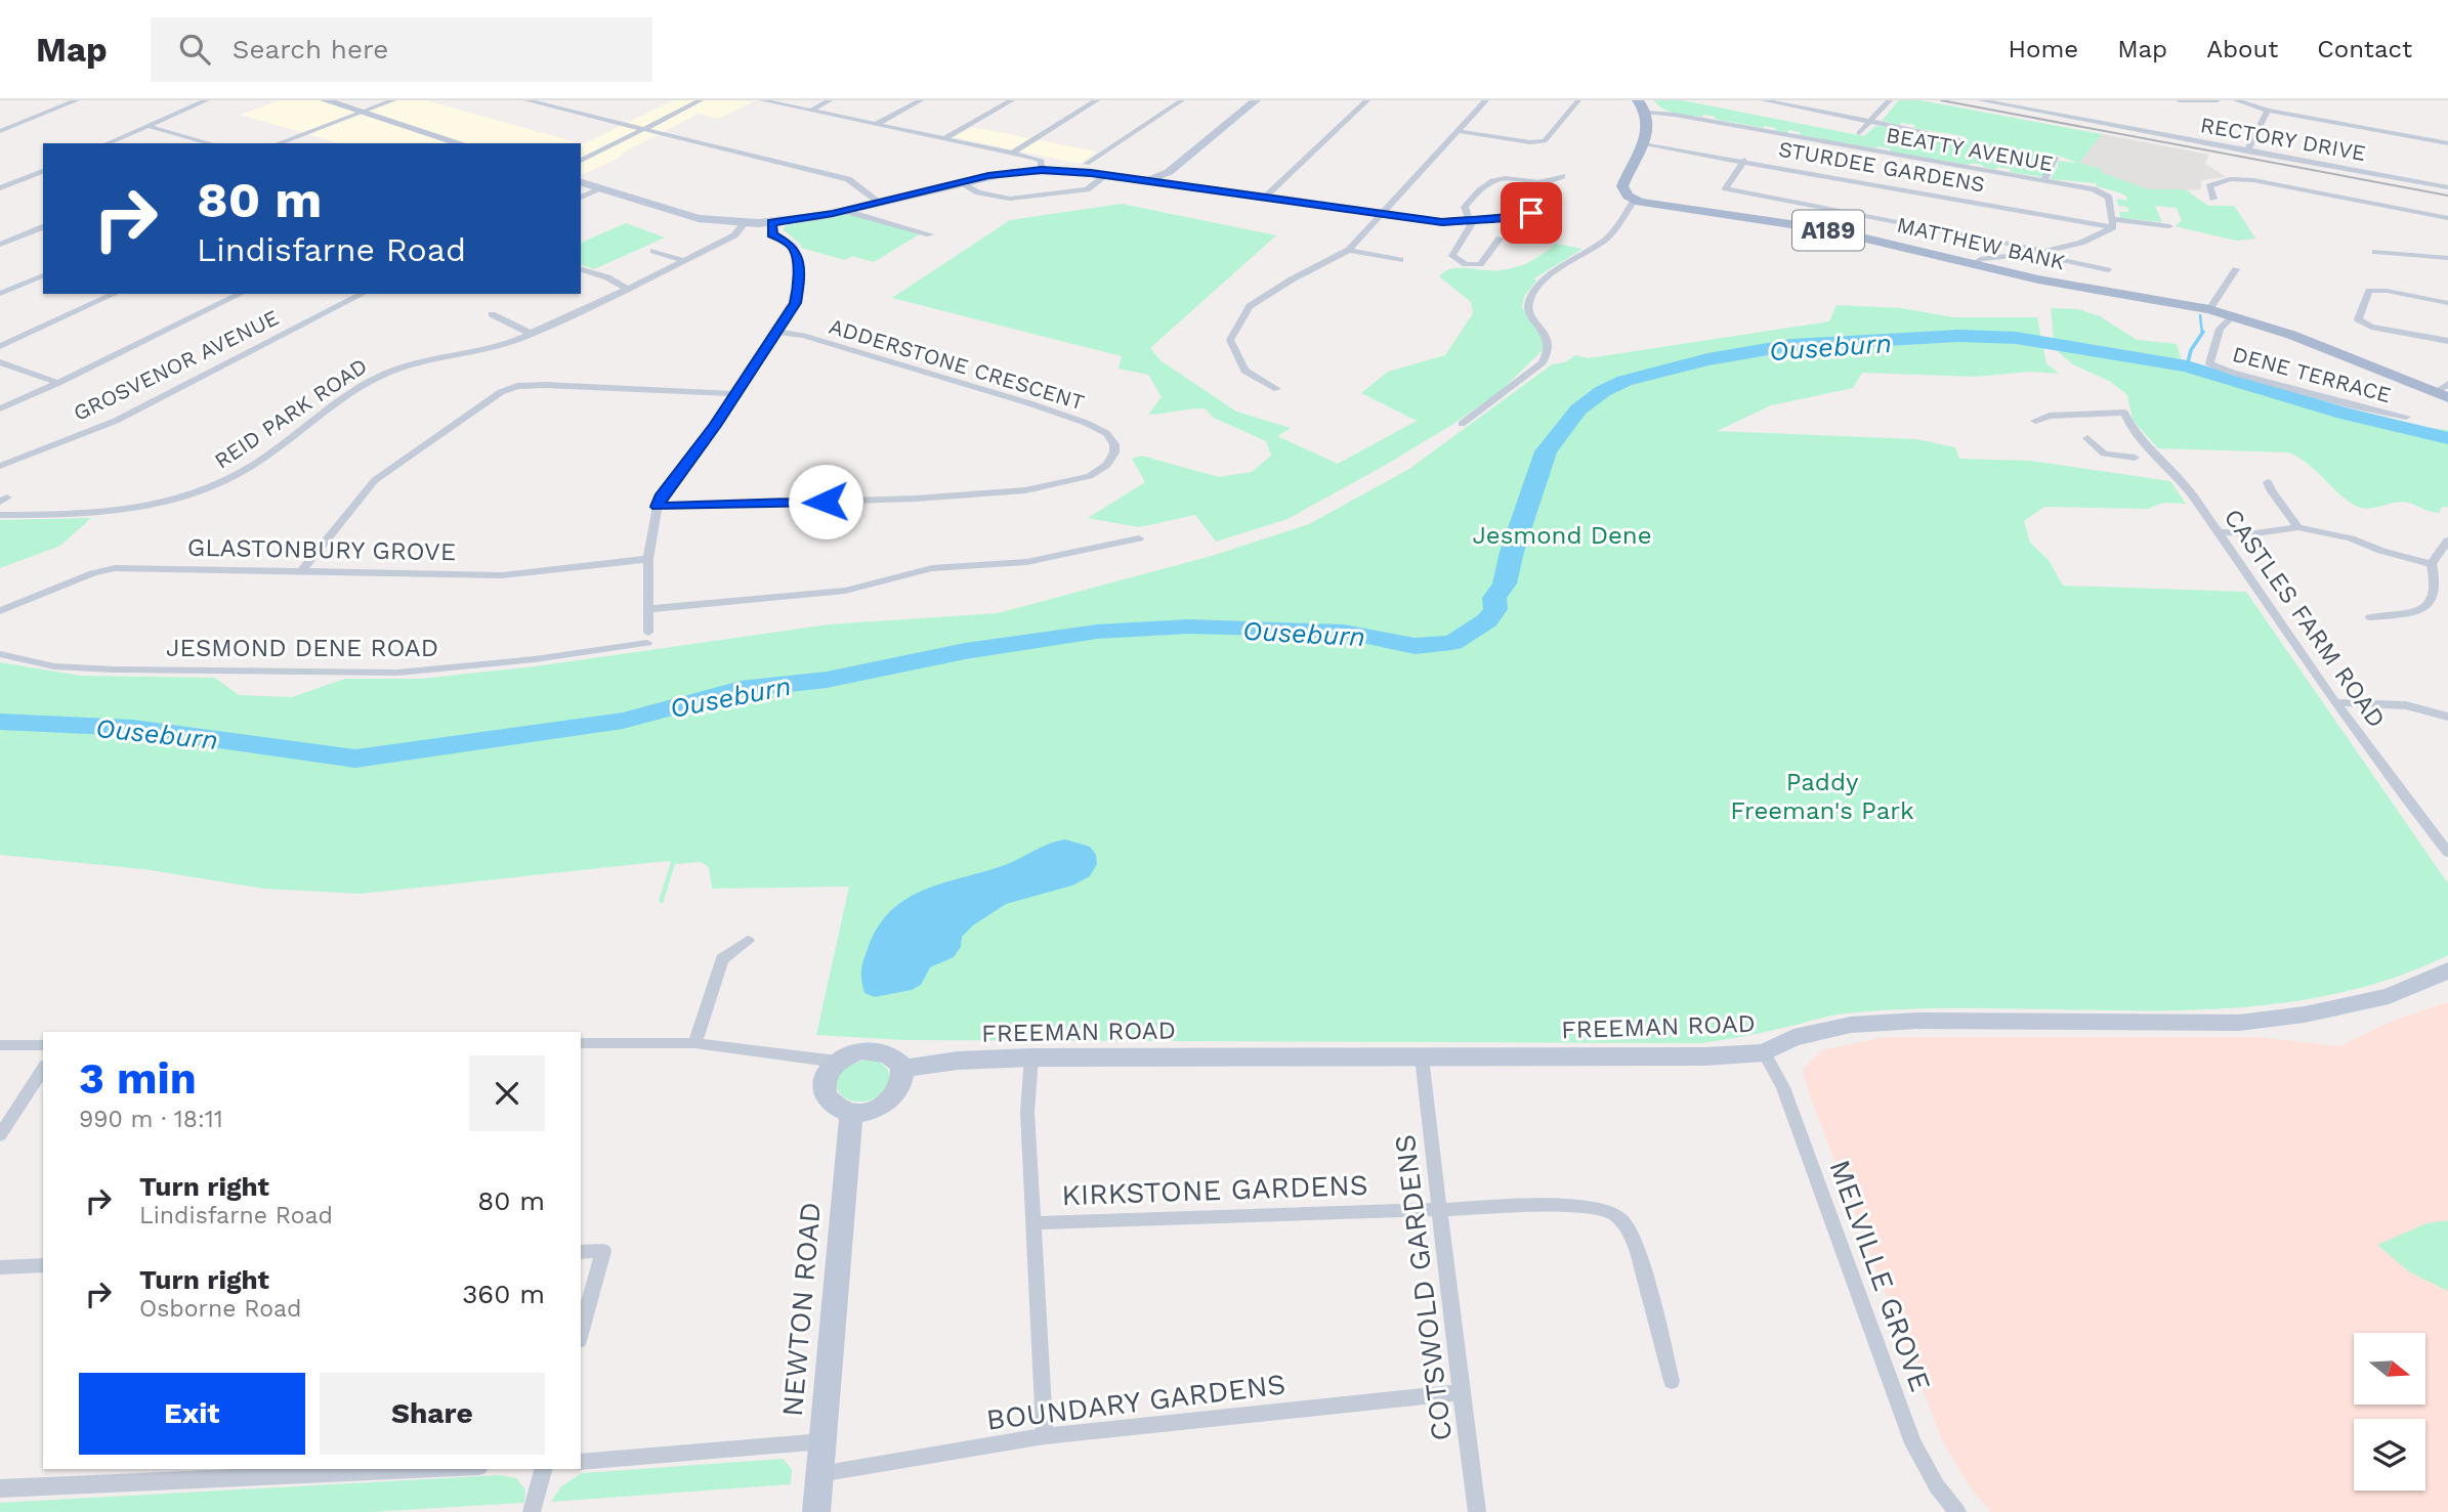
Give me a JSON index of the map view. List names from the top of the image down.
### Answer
{
  "streets": {
    "main road": ["A189", "MATTHEW BANK"],
    "street": [
      "RECTORY DRIVE",
      "BEATTY AVENUE",
      "STURDEE GARDENS",
      "ADDERSTONE CRESCENT",
      "GROSVENOR AVENUE",
      "DENE TERRACE",
      "REID PARK ROAD",
      "GLASTONBURY GROVE",
      "CASTLES FARM ROAD",
      "JESMOND DENE ROAD",
      "FREEMAN ROAD",
      "KIRKSTONE GARDENS",
      "MELVILLE GROVE",
      "COTSWOLD GARDENS",
      "NEWTON ROAD",
      "BOUNDARY GARDENS"
    ]
  },
  "crossings": [
    ["BEATTY AVENUE", "STURDEE GARDENS"],
    ["A189", "MATTHEW BANK"],
    ["A189", "DENE TERRACE"],
    ["FREEMAN ROAD", "MELVILLE GROVE"],
    ["FREEMAN ROAD", "COTSWOLD GARDENS"],
    ["FREEMAN ROAD", "NEWTON ROAD"],
    ["KIRKSTONE GARDENS", "COTSWOLD GARDENS"],
    ["COTSWOLD GARDENS", "BOUNDARY GARDENS"],
    ["NEWTON ROAD", "BOUNDARY GARDENS"]
  ],
  "water": ["Ouseburn"],
  "parks": ["Jesmond Dene", "Paddy Freeman's Park"],
  "north": "right",
  "page": {
    "header": "Map",
    "search": "Search here",
    "nav": [
      "Home",
      "Map",
      "About",
      "Contact"
    ],
    "turn": ["80 m", "Lindisfarne Road"],
    "heading": ["3 min", "990 m · 18:11"],
    "list": [
      {
        "name": "Turn right",
        "note": "Lindisfarne Road",
        "value": "80 m"
      },
      {
        "name": "Turn right",
        "note": "Osborne Road",
        "value": "360 m"
      }
    ],
    "buttons": ["Exit", "Share"]
  }
}
